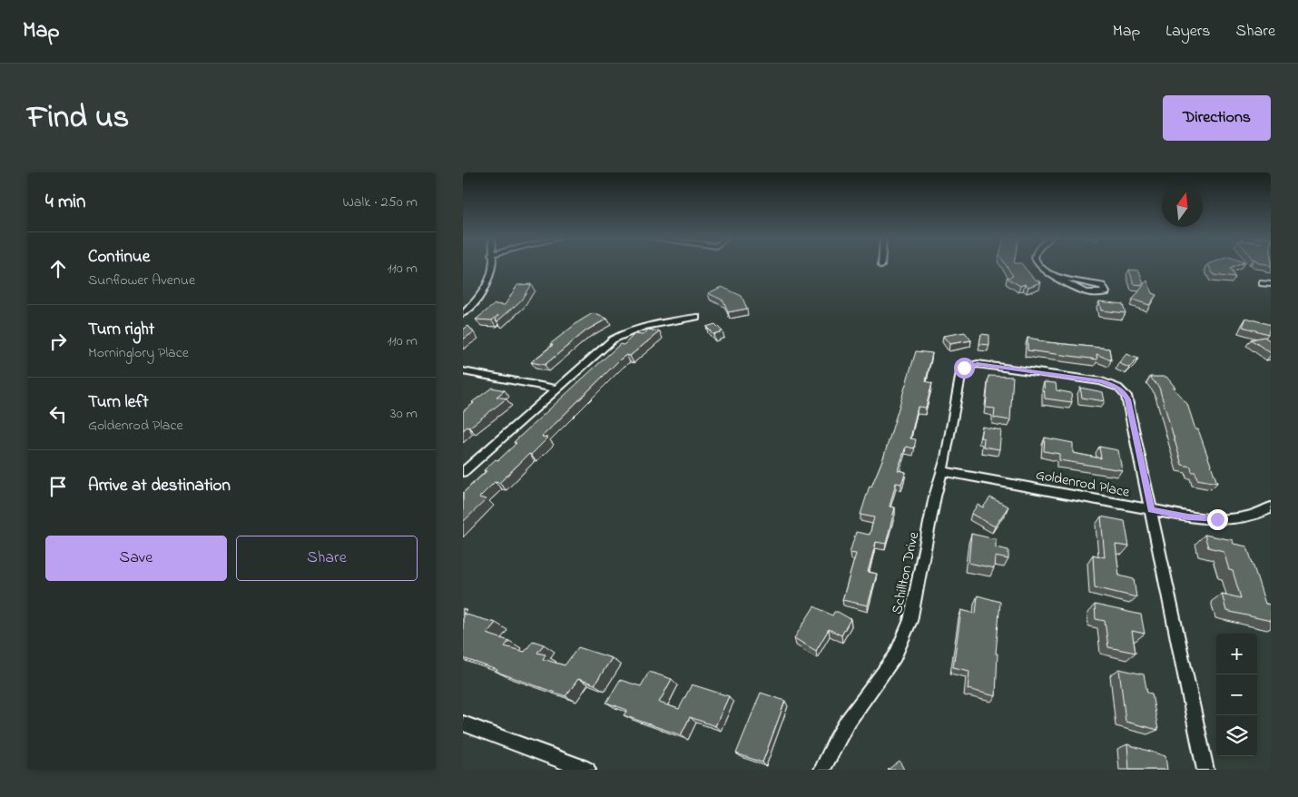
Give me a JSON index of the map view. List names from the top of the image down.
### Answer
{
  "streets": {
    "street": ["Goldenrod Place", "Schillton Drive"]
  },
  "crossings": [
    ["Goldenrod Place", "Schillton Drive"]
  ],
  "north": "top",
  "page": {
    "header": "Map",
    "nav": ["Map", "Layers", "Share"],
    "title": "Find us",
    "buttons": [
      "Directions",
      ["Save", "Share"]
    ],
    "heading": ["4 min", "Walk · 250 m"],
    "list": [
      ["Continue", "Sunflower Avenue", "110 m"],
      ["Turn right", "Morninglory Place", "110 m"],
      ["Turn left", "Goldenrod Place", "30 m"],
      "Arrive at destination"
    ],
    "map_buttons": ["+", "−"]
  }
}
